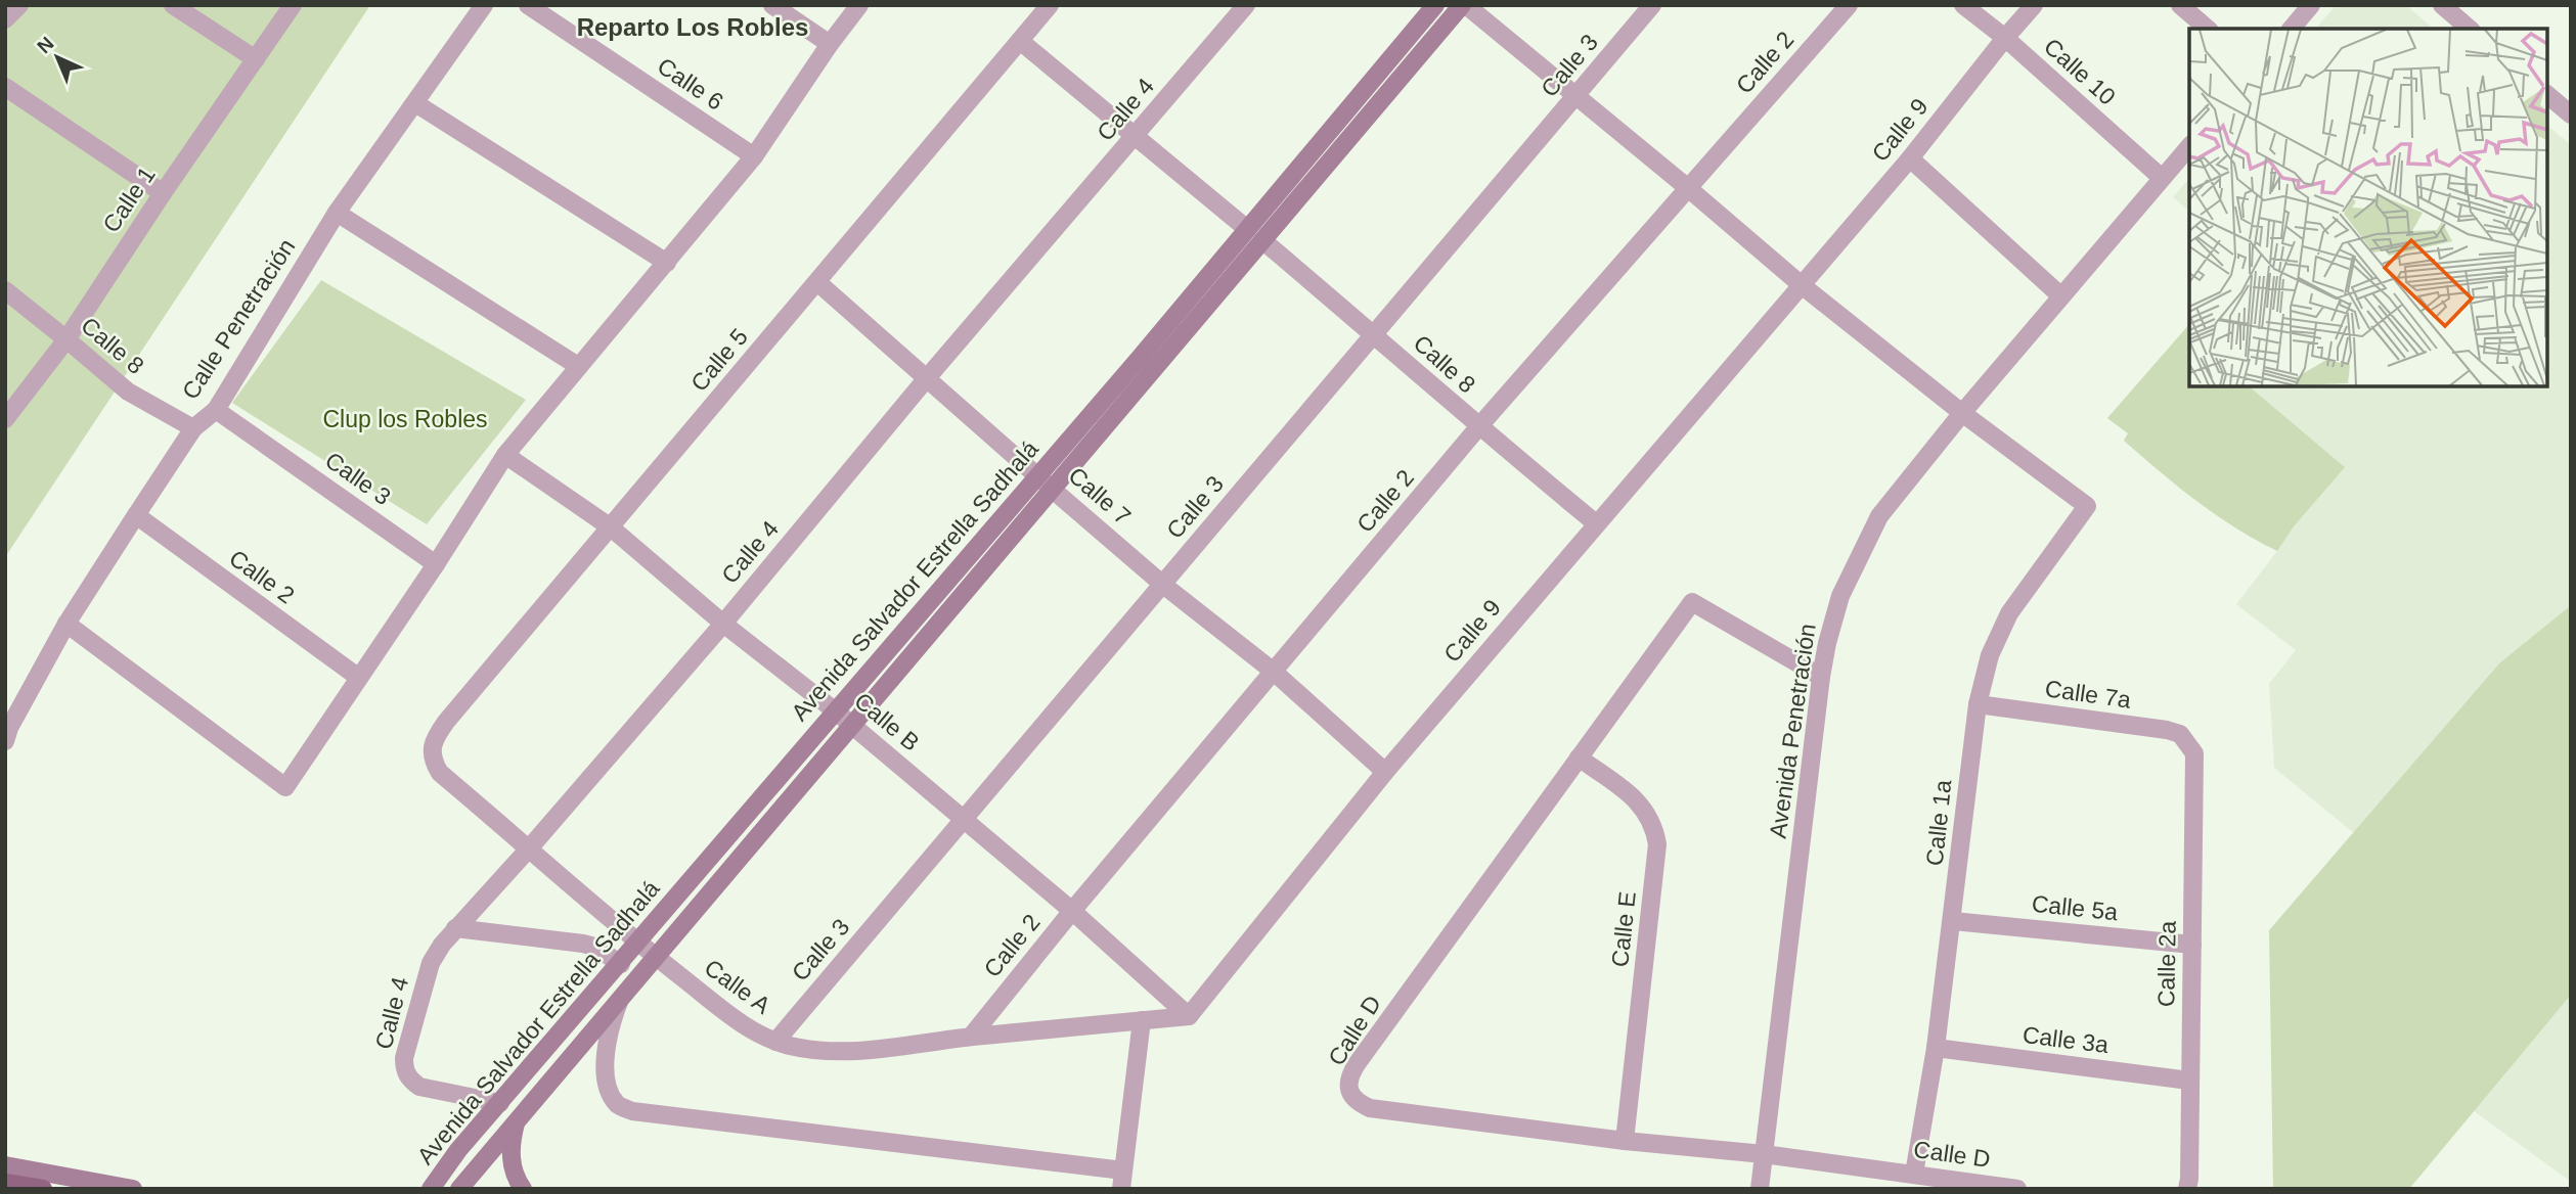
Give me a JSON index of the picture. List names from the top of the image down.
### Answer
{
  "streets": {
    "main road": ["Avenida Salvador Estrella Sadhalá"],
    "street": [
      "Calle 2",
      "Calle 3",
      "Calle 10",
      "Calle 6",
      "Calle 4",
      "Calle 9",
      "Calle 1",
      "Calle Penetración",
      "Calle 8",
      "Calle 5",
      "Calle 7",
      "Calle 7a",
      "Calle B",
      "Avenida Penetración",
      "Calle 1a",
      "Calle 5a",
      "Calle E",
      "Calle 2a",
      "Calle A",
      "Calle D",
      "Calle 3a"
    ]
  },
  "crossings": [
    ["Calle 2", "Calle Penetración"],
    ["Calle 2", "Calle 8"],
    ["Calle 2", "Calle 7"],
    ["Calle 2", "Calle B"],
    ["Calle 2", "Calle A"],
    ["Calle 3", "Calle Penetración"],
    ["Calle 3", "Calle 8"],
    ["Calle 3", "Calle 7"],
    ["Calle 3", "Calle B"],
    ["Calle 3", "Calle A"],
    ["Calle 10", "Calle 9"],
    ["Calle 10", "Avenida Penetración"],
    ["Calle 4", "Calle 8"],
    ["Calle 4", "Calle 7"],
    ["Calle 4", "Avenida Salvador Estrella Sadhalá"],
    ["Calle 4", "Calle B"],
    ["Calle 4", "Calle A"],
    ["Calle 9", "Calle 8"],
    ["Calle 9", "Calle 7"],
    ["Calle 9", "Calle B"],
    ["Calle 9", "Calle A"],
    ["Calle 1", "Calle 8"],
    ["Calle Penetración", "Calle 8"],
    ["Calle 8", "Calle 5"],
    ["Calle 8", "Avenida Salvador Estrella Sadhalá"],
    ["Calle 5", "Calle 7"],
    ["Calle 5", "Calle B"],
    ["Calle 5", "Calle A"],
    ["Calle 7", "Avenida Salvador Estrella Sadhalá"],
    ["Avenida Salvador Estrella Sadhalá", "Calle B"],
    ["Avenida Salvador Estrella Sadhalá", "Calle A"],
    ["Calle 7a", "Calle 1a"],
    ["Calle 7a", "Calle 2a"],
    ["Calle B", "Calle A"],
    ["Avenida Penetración", "Calle 1a"],
    ["Avenida Penetración", "Calle D"],
    ["Calle 1a", "Calle 5a"],
    ["Calle 1a", "Calle D"],
    ["Calle 1a", "Calle 3a"],
    ["Calle 5a", "Calle 2a"],
    ["Calle E", "Calle D"],
    ["Calle 2a", "Calle 3a"]
  ],
  "districts": ["Reparto Los Robles"],
  "parks": ["Clup los Robles"],
  "north": "top left"
}
